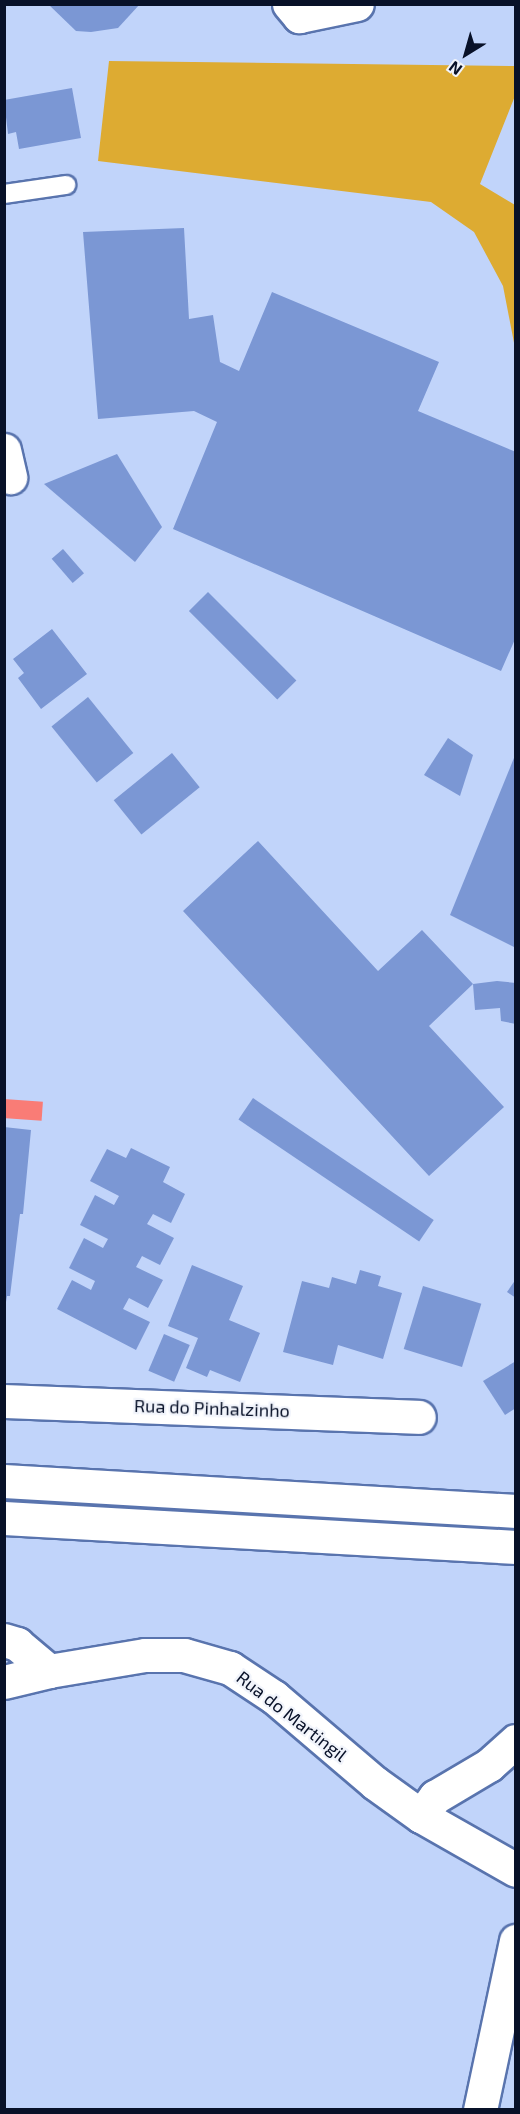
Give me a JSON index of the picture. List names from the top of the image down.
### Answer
{
  "streets": {
    "main road": ["Rua do Pinhalzinho", "Rua do Martingil"]
  },
  "north": "bottom left"
}
